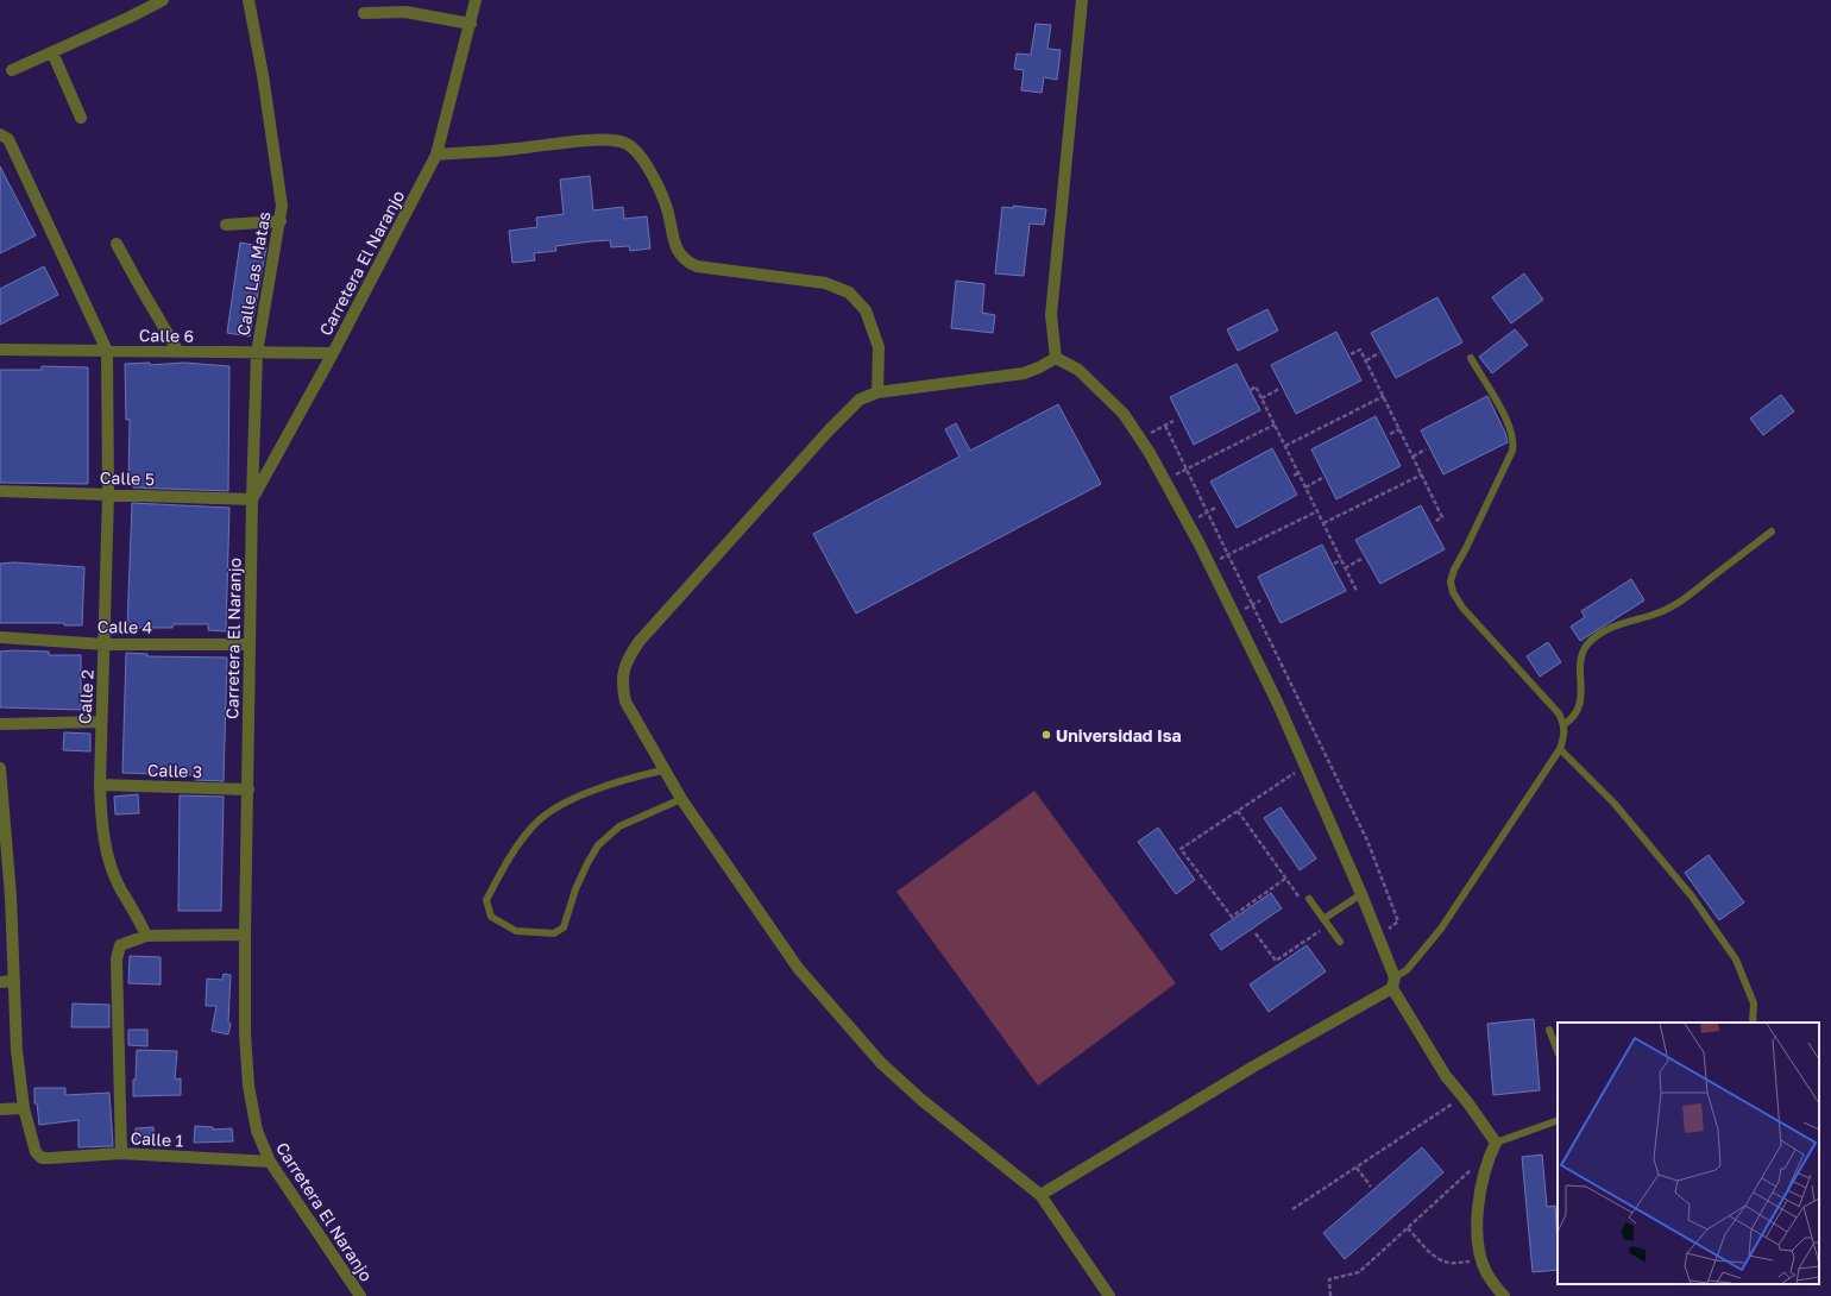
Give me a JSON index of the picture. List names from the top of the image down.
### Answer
{
  "streets": {
    "street": [
      "Carretera El Naranjo",
      "Calle Las Matas",
      "Calle 6",
      "Calle 5",
      "Calle 4",
      "Calle 2",
      "Calle 3",
      "Calle 1"
    ]
  },
  "crossings": [
    ["Carretera El Naranjo", "Calle Las Matas"],
    ["Carretera El Naranjo", "Calle 6"],
    ["Carretera El Naranjo", "Calle 5"],
    ["Carretera El Naranjo", "Calle 4"],
    ["Carretera El Naranjo", "Calle 3"],
    ["Carretera El Naranjo", "Calle 1"],
    ["Calle Las Matas", "Calle 6"],
    ["Calle Las Matas", "Calle 5"],
    ["Calle 6", "Calle 2"],
    ["Calle 5", "Calle 2"],
    ["Calle 4", "Calle 2"],
    ["Calle 2", "Calle 3"]
  ],
  "places": ["Universidad Isa"]
}
